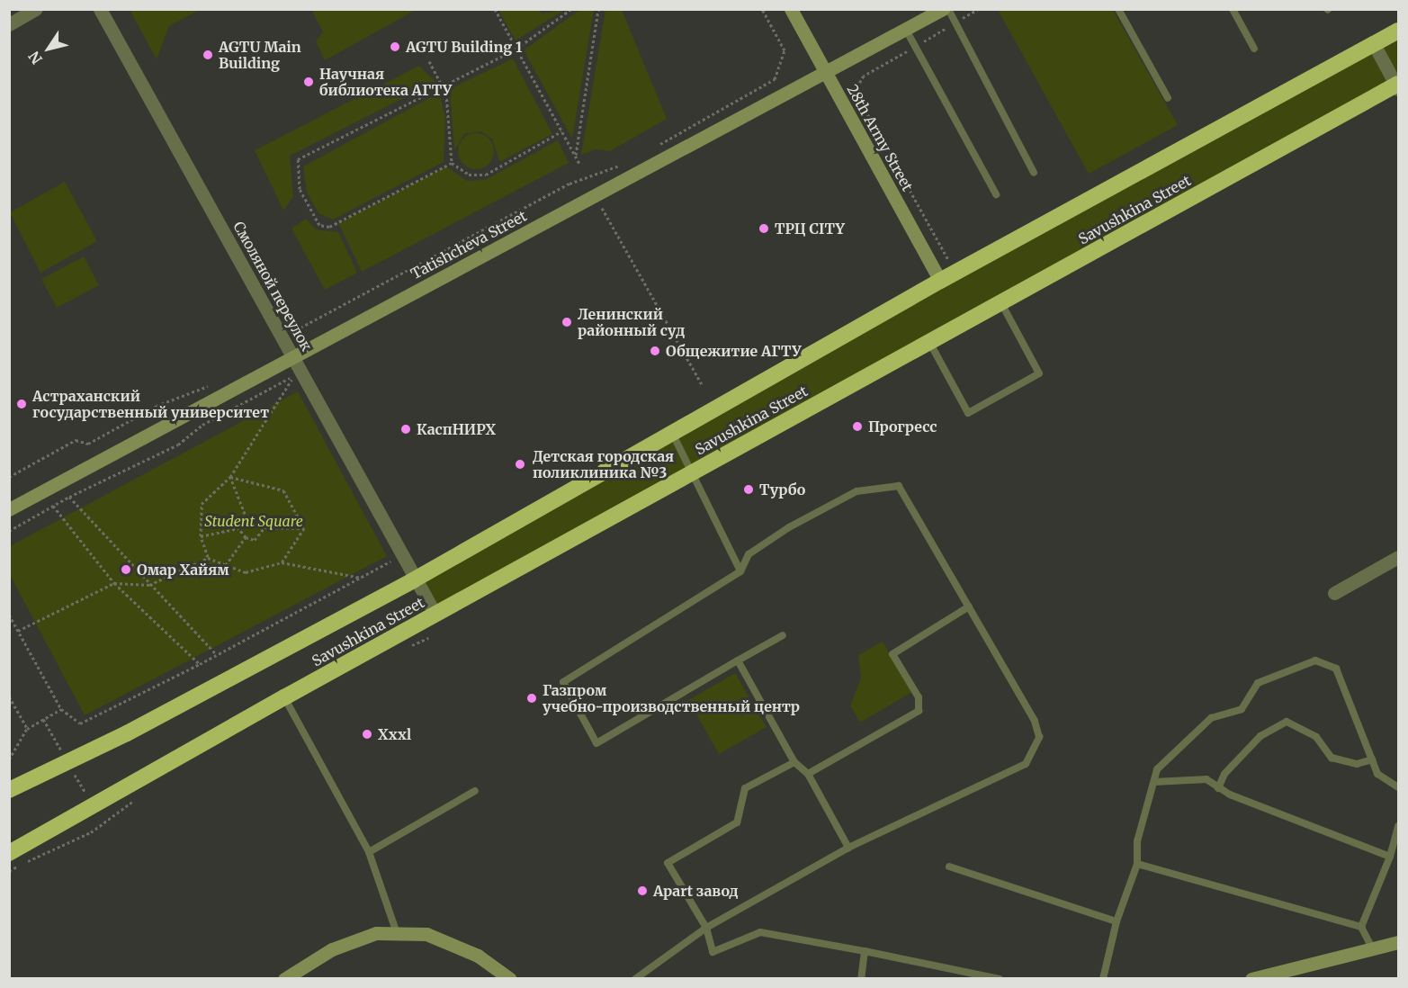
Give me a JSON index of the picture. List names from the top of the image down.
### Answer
{
  "streets": {
    "highway": ["Savushkina Street"],
    "main road": ["28th Army Street", "Tatishcheva Street"],
    "street": ["Смоляной переулок"]
  },
  "crossings": [
    ["28th Army Street", "Savushkina Street"],
    ["28th Army Street", "Tatishcheva Street"],
    ["Savushkina Street", "Смоляной переулок"],
    ["Tatishcheva Street", "Смоляной переулок"]
  ],
  "parks": ["Student Square"],
  "places": [
    "AGTU Building 1",
    "AGTU Main Building",
    "Научная библиотека АГТУ",
    "ТРЦ CITY",
    "Ленинский районный суд",
    "Общежитие АГТУ",
    "Астраханский государственный университет",
    "Прогресс",
    "КаспНИРХ",
    "Детская городская поликлиника №3",
    "Турбо",
    "Омар Хайям",
    "Газпром учебно-производственный центр",
    "Xxxl",
    "Apart завод"
  ],
  "north": "bottom left"
}
